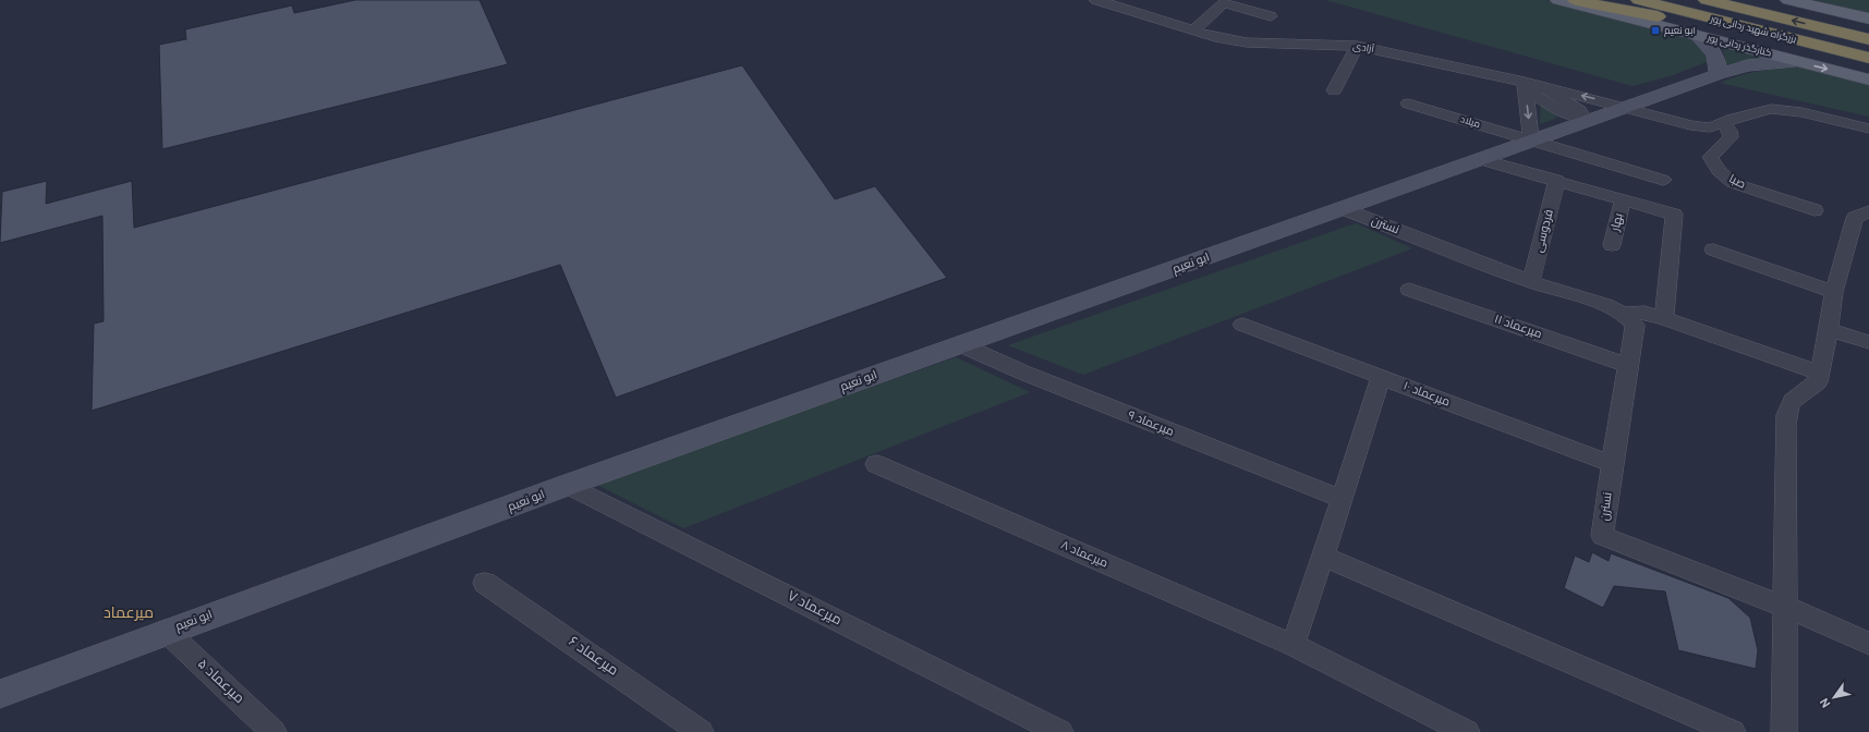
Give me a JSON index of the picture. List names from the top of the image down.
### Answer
{
  "streets": {
    "highway": ["بزرگراه شهید ردانی پور"],
    "main road": ["کنارگذر ردانی پور", "ابو نعیم"],
    "street": [
      "آزادی",
      "میلاد",
      "صبا",
      "بهار",
      "نسترن",
      "فردوسی",
      "میرعماد ۱۱",
      "میرعماد ۱۰",
      "میرعماد ۹",
      "میرعماد ۸",
      "میرعماد ۷",
      "میرعماد ۶",
      "میرعماد ۵"
    ]
  },
  "crossings": [
    ["کنارگذر ردانی پور", "ابو نعیم"],
    ["آزادی", "صبا"],
    ["آزادی", "ابو نعیم"],
    ["میلاد", "ابو نعیم"],
    ["نسترن", "فردوسی"],
    ["نسترن", "ابو نعیم"],
    ["نسترن", "میرعماد ۱۱"],
    ["نسترن", "میرعماد ۱۰"],
    ["ابو نعیم", "میرعماد ۹"],
    ["ابو نعیم", "میرعماد ۷"],
    ["ابو نعیم", "میرعماد ۵"]
  ],
  "districts": ["میرعماد"],
  "places": {
    "transit": ["ابو نعیم"]
  },
  "north": "bottom left"
}
